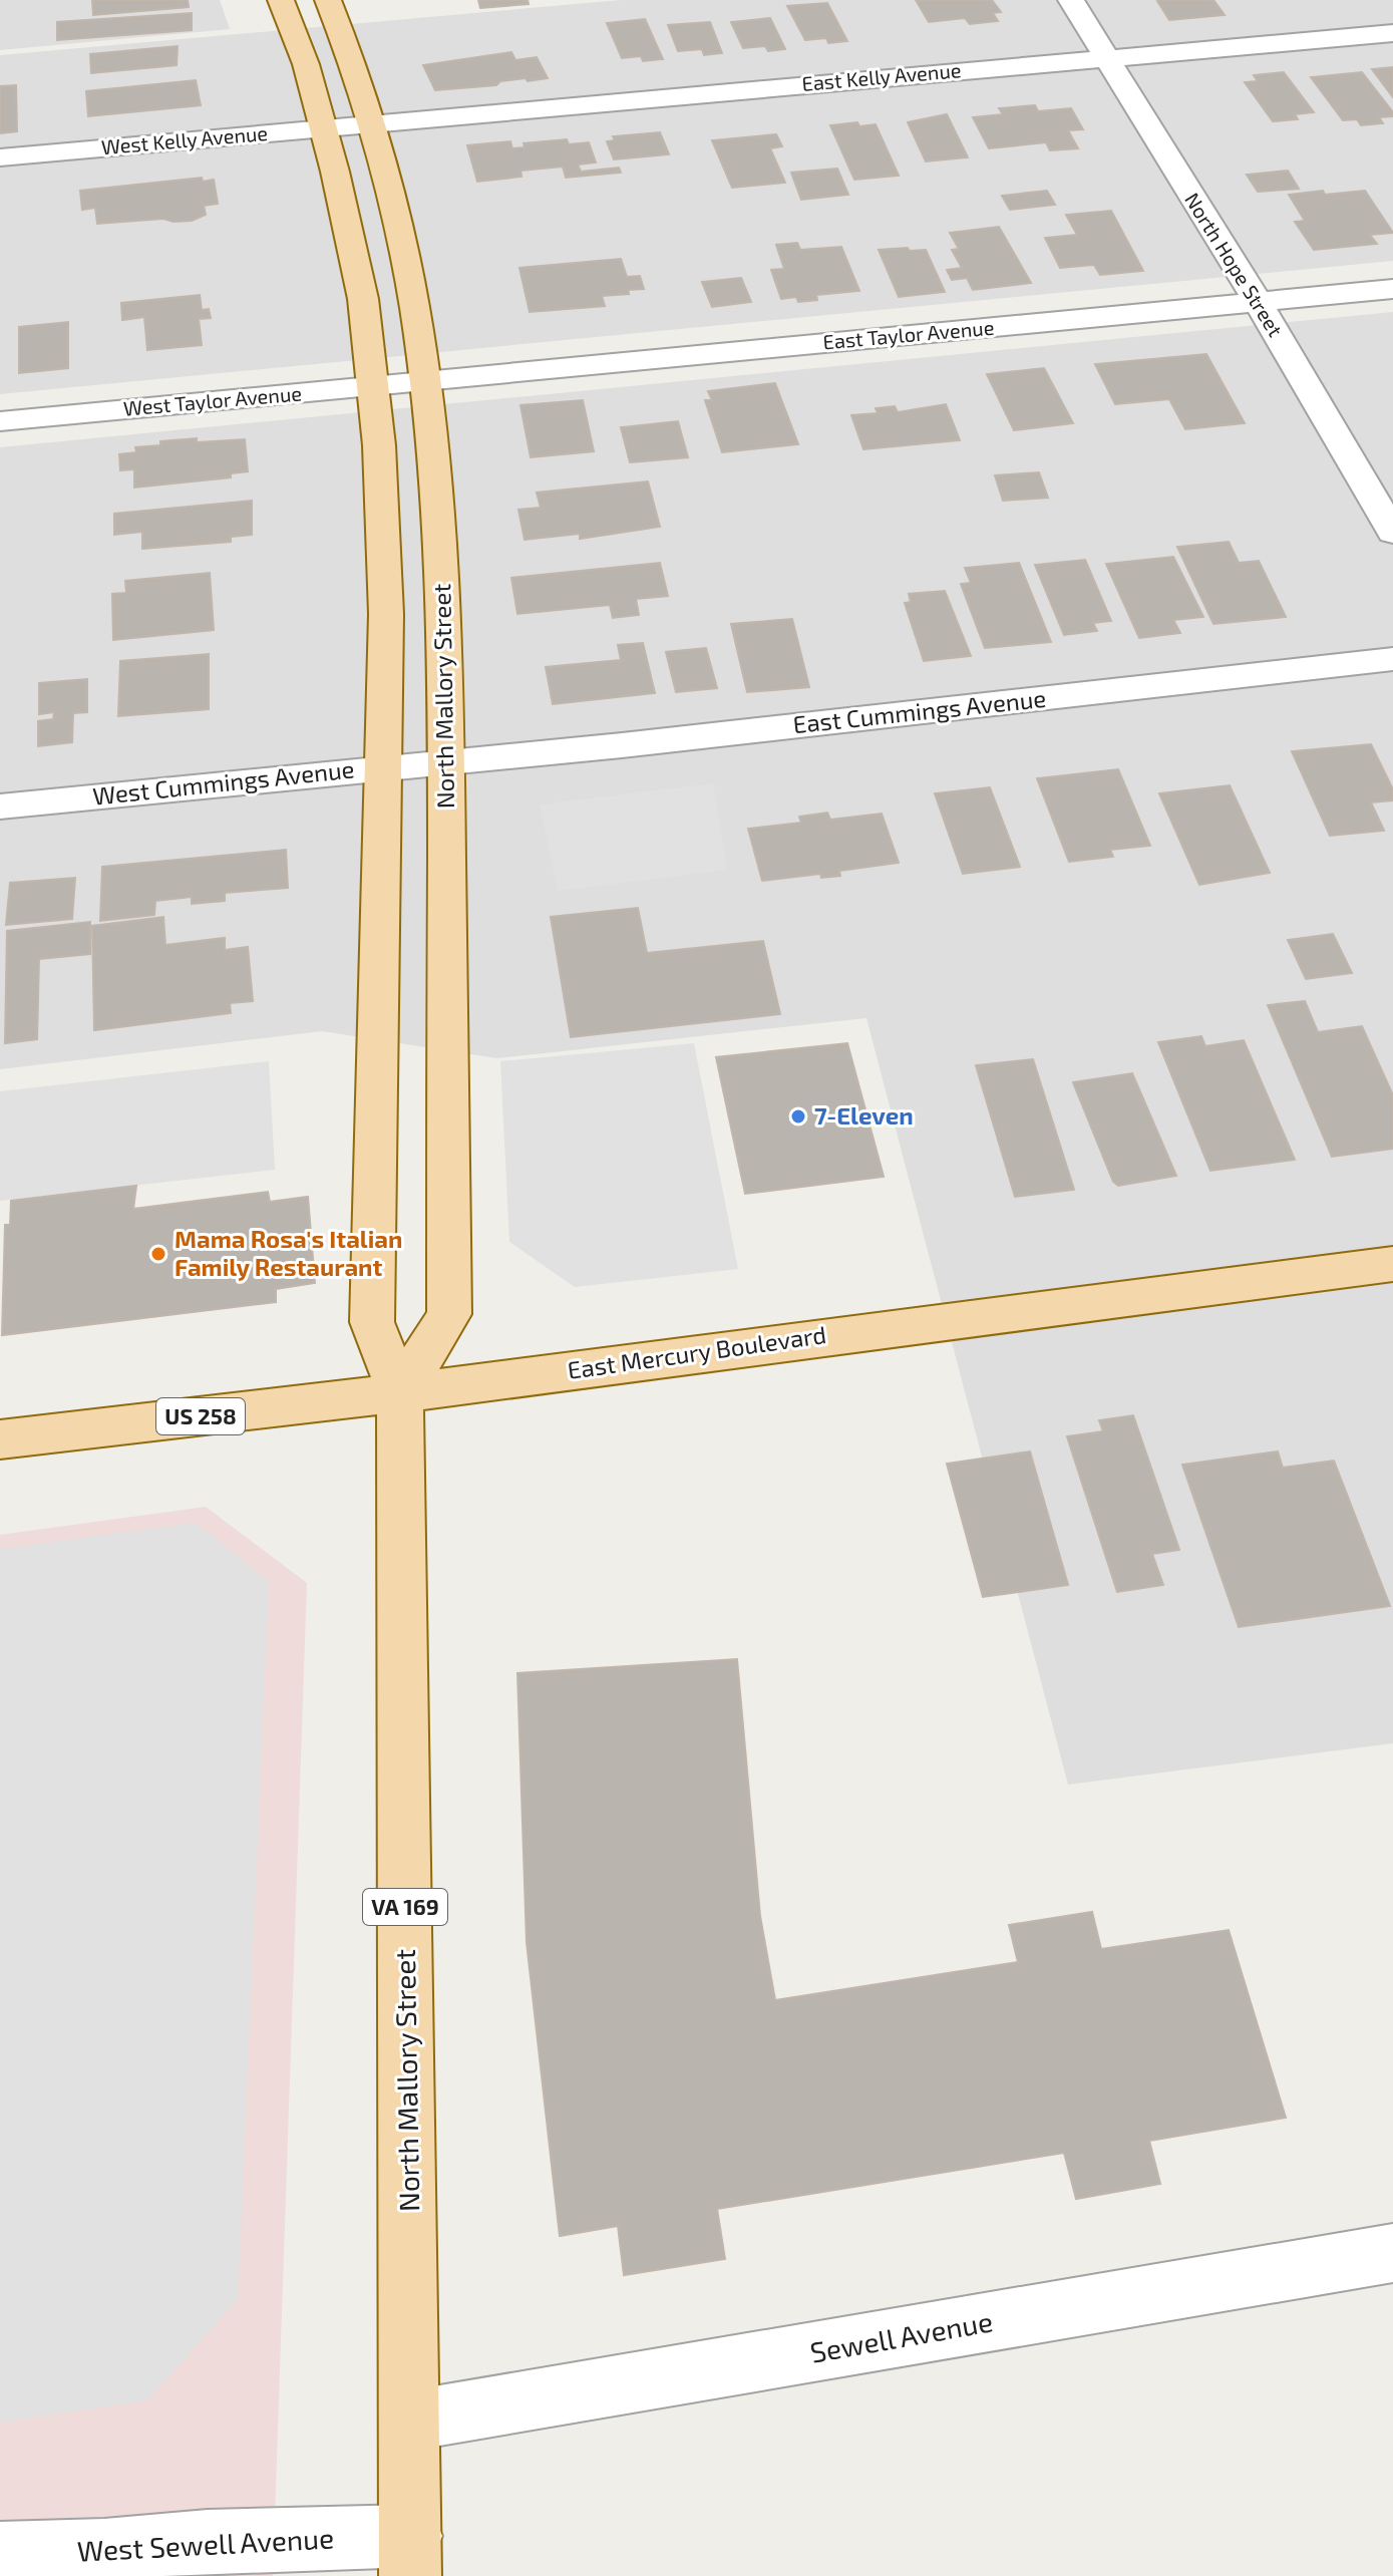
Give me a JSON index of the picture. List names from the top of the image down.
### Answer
{
  "streets": {
    "main road": [
      "North Mallory Street",
      "East Mercury Boulevard",
      "US 258",
      "VA 169"
    ],
    "street": [
      "East Kelly Avenue",
      "West Kelly Avenue",
      "North Hope Street",
      "East Taylor Avenue",
      "West Taylor Avenue",
      "East Cummings Avenue",
      "West Cummings Avenue",
      "Sewell Avenue",
      "West Sewell Avenue"
    ]
  },
  "crossings": [
    ["East Kelly Avenue", "West Kelly Avenue"],
    ["East Kelly Avenue", "North Hope Street"],
    ["East Kelly Avenue", "North Mallory Street"],
    ["West Kelly Avenue", "North Mallory Street"],
    ["North Hope Street", "East Taylor Avenue"],
    ["East Taylor Avenue", "West Taylor Avenue"],
    ["East Taylor Avenue", "North Mallory Street"],
    ["West Taylor Avenue", "North Mallory Street"],
    ["North Mallory Street", "East Cummings Avenue"],
    ["North Mallory Street", "West Cummings Avenue"],
    ["North Mallory Street", "East Mercury Boulevard"],
    ["North Mallory Street", "Sewell Avenue"],
    ["North Mallory Street", "West Sewell Avenue"],
    ["East Cummings Avenue", "West Cummings Avenue"]
  ],
  "places": ["7-Eleven", "Mama Rosa's Italian Family Restaurant"]
}
